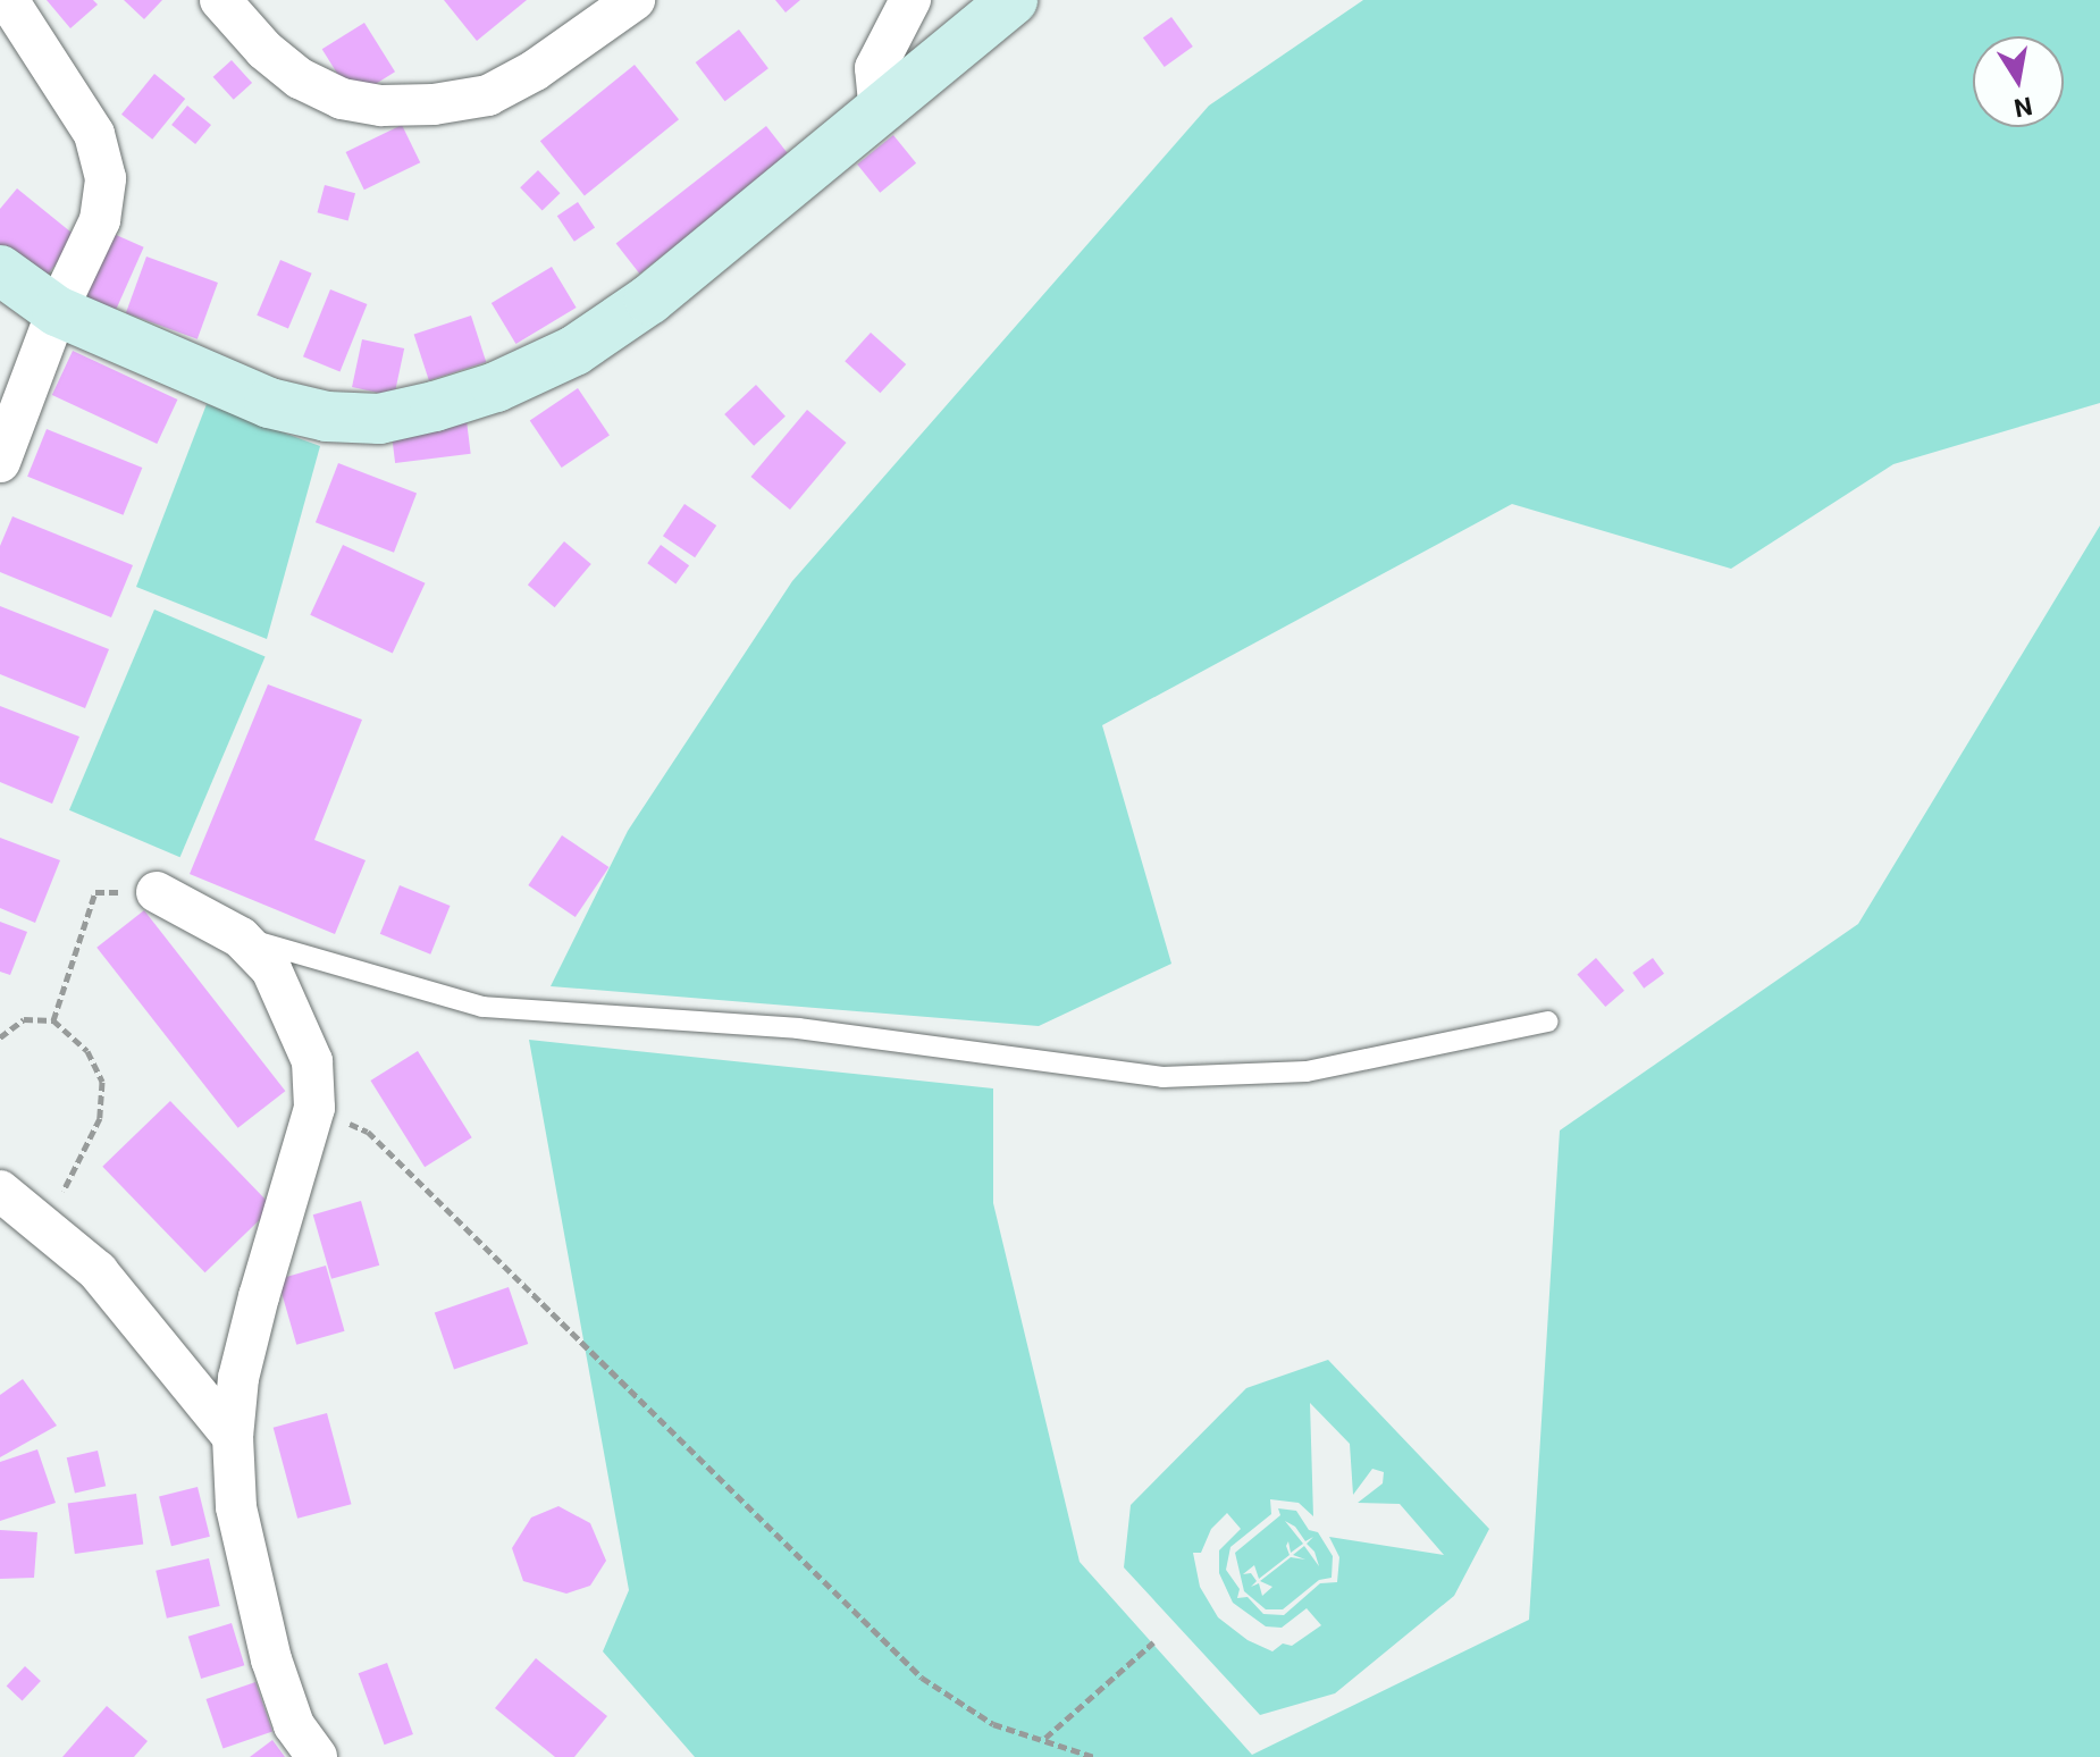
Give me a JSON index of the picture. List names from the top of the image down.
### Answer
{
  "north": "bottom"
}
